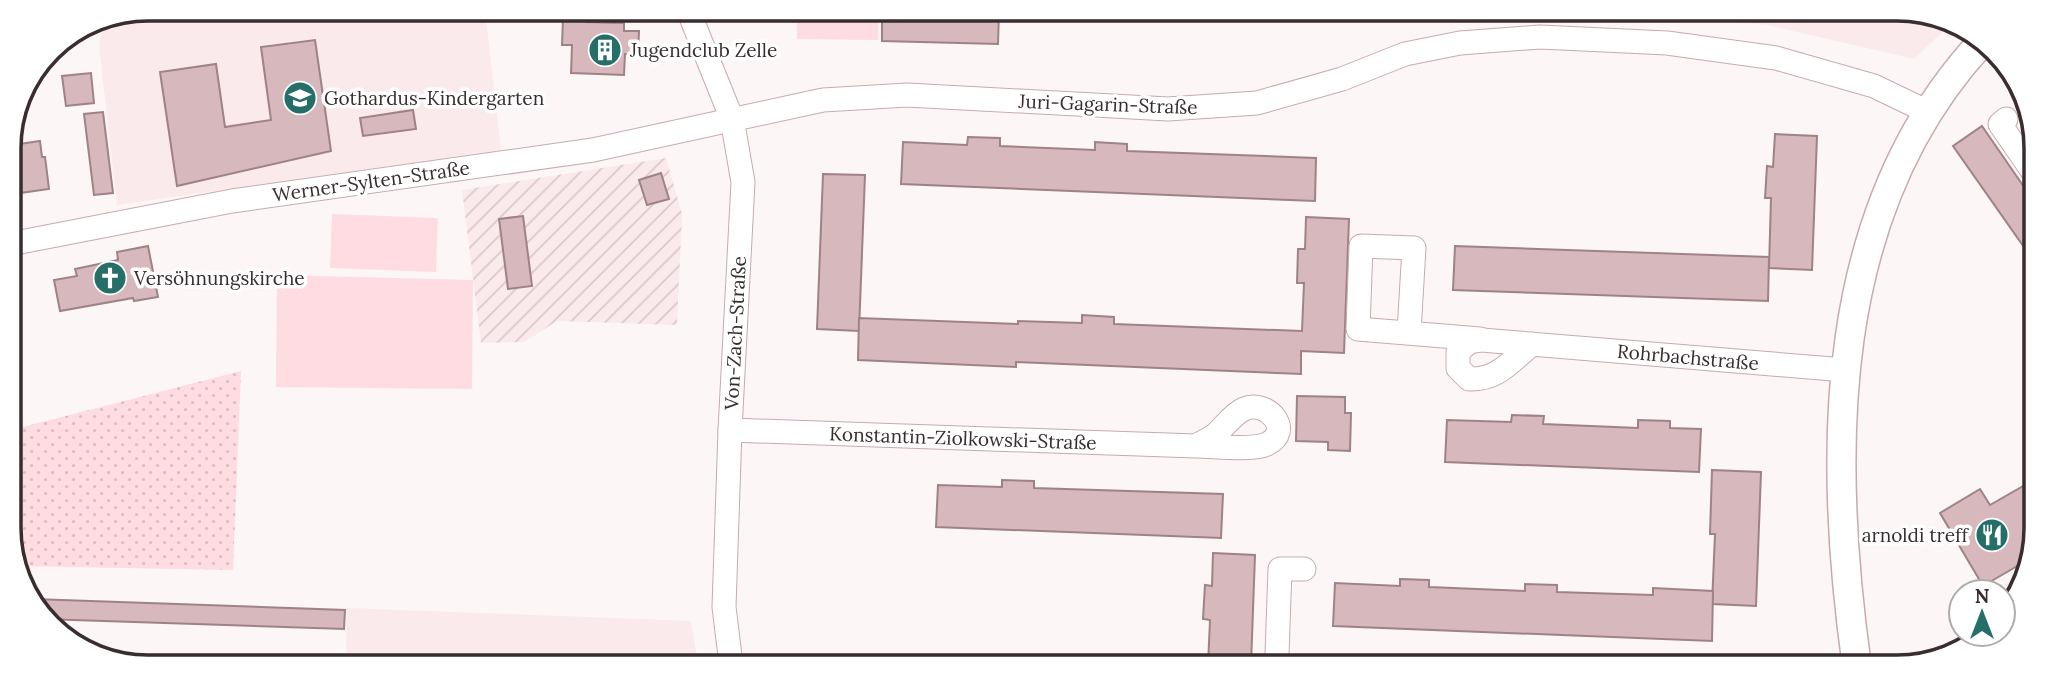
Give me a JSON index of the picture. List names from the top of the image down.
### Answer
{
  "streets": {
    "street": [
      "Juri-Gagarin-Straße",
      "Werner-Sylten-Straße",
      "Von-Zach-Straße",
      "Rohrbachstraße",
      "Konstantin-Ziolkowski-Straße"
    ]
  },
  "crossings": [
    ["Juri-Gagarin-Straße", "Werner-Sylten-Straße"],
    ["Juri-Gagarin-Straße", "Von-Zach-Straße"],
    ["Werner-Sylten-Straße", "Von-Zach-Straße"],
    ["Von-Zach-Straße", "Konstantin-Ziolkowski-Straße"]
  ],
  "places": {
    "building": ["Jugendclub Zelle"],
    "school or university": ["Gothardus-Kindergarten"],
    "church": ["Versöhnungskirche"],
    "restaurant": ["arnoldi treff"]
  },
  "north": "top"
}
